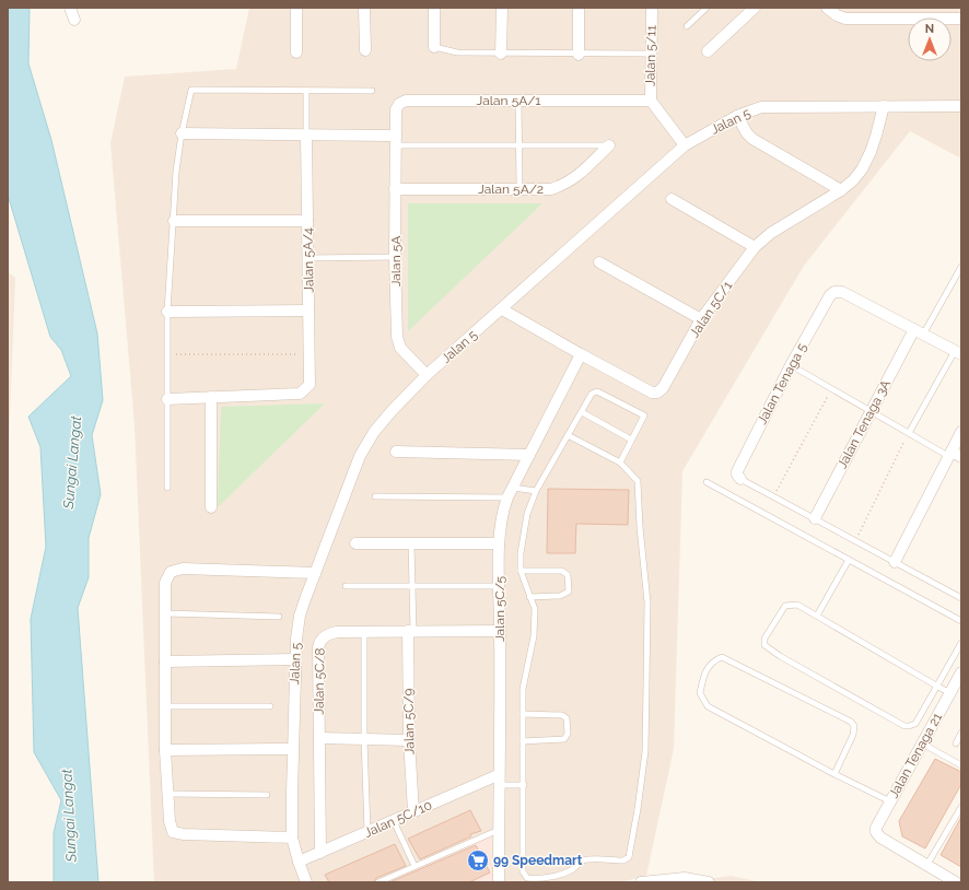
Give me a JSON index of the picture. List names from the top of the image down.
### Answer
{
  "streets": {
    "street": [
      "Jalan 5/11",
      "Jalan 5A/1",
      "Jalan 5",
      "Jalan 5A/2",
      "Jalan 5A/4",
      "Jalan 5A",
      "Jalan 5C/1",
      "Jalan Tenaga 5",
      "Jalan Tenaga 3A",
      "Jalan 5C/5",
      "Jalan 5C/8",
      "Jalan 5C/9",
      "Jalan Tenaga 21",
      "Jalan 5C/10"
    ]
  },
  "crossings": [
    ["Jalan 5/11", "Jalan 5A/1"],
    ["Jalan 5/11", "Jalan 5"],
    ["Jalan 5A/1", "Jalan 5A"],
    ["Jalan 5", "Jalan 5A"],
    ["Jalan 5", "Jalan 5C/1"],
    ["Jalan 5", "Jalan 5C/10"],
    ["Jalan 5A/2", "Jalan 5A"],
    ["Jalan 5C/1", "Jalan 5C/5"],
    ["Jalan Tenaga 5", "Jalan Tenaga 3A"],
    ["Jalan 5C/5", "Jalan 5C/8"],
    ["Jalan 5C/5", "Jalan 5C/10"],
    ["Jalan 5C/8", "Jalan 5C/9"],
    ["Jalan 5C/8", "Jalan 5C/10"],
    ["Jalan 5C/9", "Jalan 5C/10"]
  ],
  "water": ["Sungai Langat"],
  "places": {
    "supermarket": ["99 Speedmart"]
  },
  "north": "top"
}
